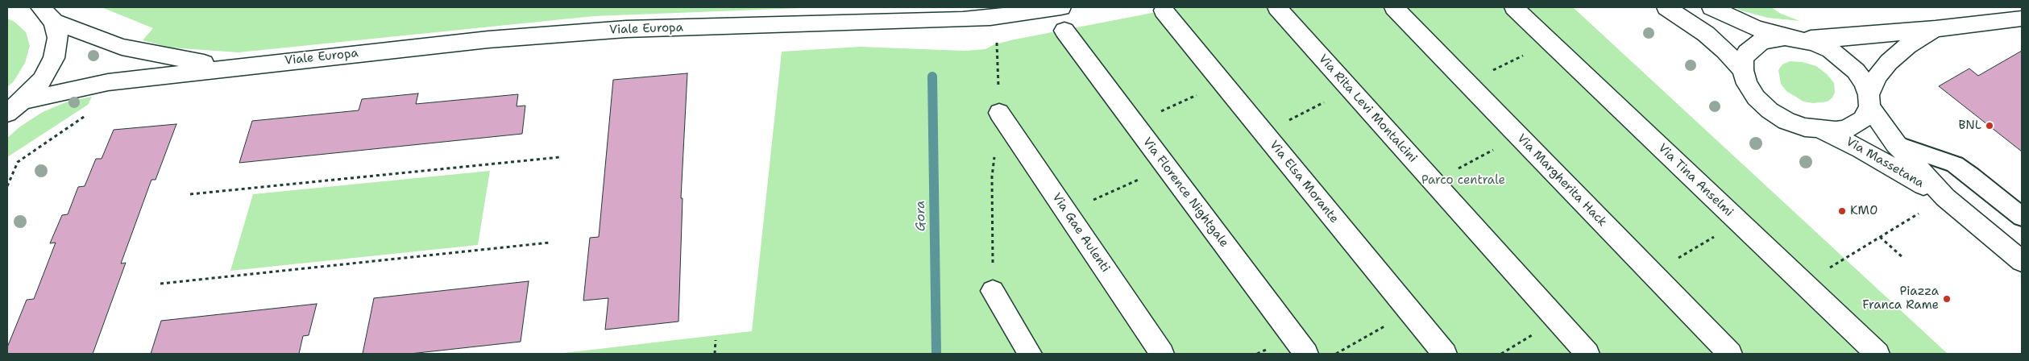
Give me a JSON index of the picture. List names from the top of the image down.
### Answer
{
  "streets": {
    "street": [
      "Viale Europa",
      "Via Rita Levi Montalcini",
      "Via Massetana",
      "Via Margherita Hack",
      "Via Tina Anselmi",
      "Via Elsa Morante",
      "Via Florence Nightgale",
      "Via Gae Aulenti"
    ]
  },
  "water": ["Gora"],
  "parks": ["Parco centrale"],
  "places": ["BNL", "KM0", "Piazza Franca Rame"]
}
